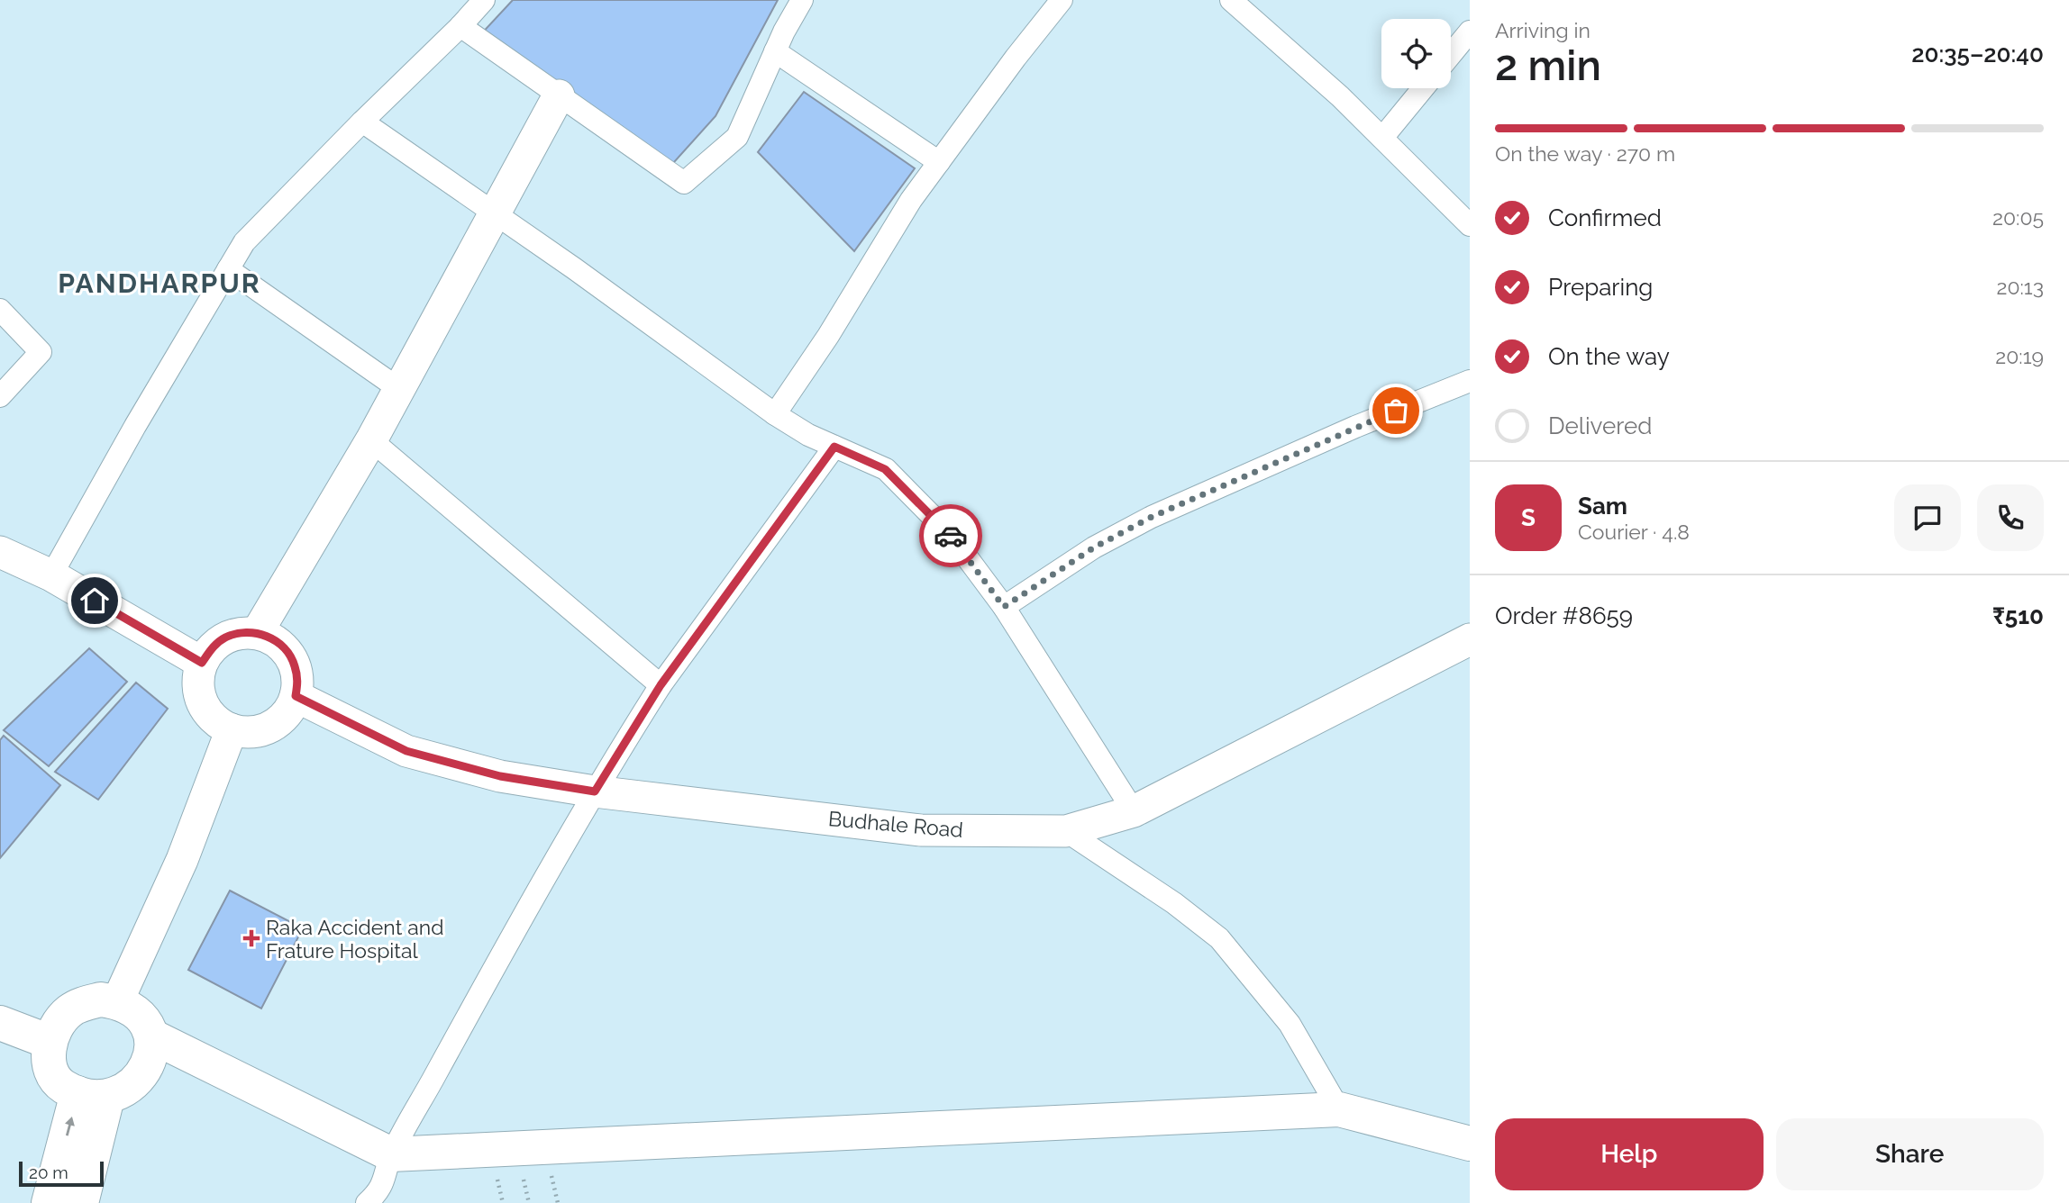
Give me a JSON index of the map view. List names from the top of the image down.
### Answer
{
  "streets": {
    "street": ["Budhale Road"]
  },
  "districts": ["PANDHARPUR"],
  "places": {
    "health": ["Raka Accident and Frature Hospital"]
  },
  "scale_bar": "20 m",
  "page": {
    "heading": ["2 min", "Arriving in", "20:35–20:40"],
    "panel": [
      "Sam",
      "Courier · 4.8",
      "Order #8659",
      "₹510"
    ],
    "bar": "On the way · 270 m",
    "list": [
      ["Confirmed", "20:05"],
      ["Preparing", "20:13"],
      ["On the way", "20:19"],
      "Delivered"
    ],
    "round": "S",
    "buttons": ["Help", "Share"],
    "scale": "20 m"
  }
}
